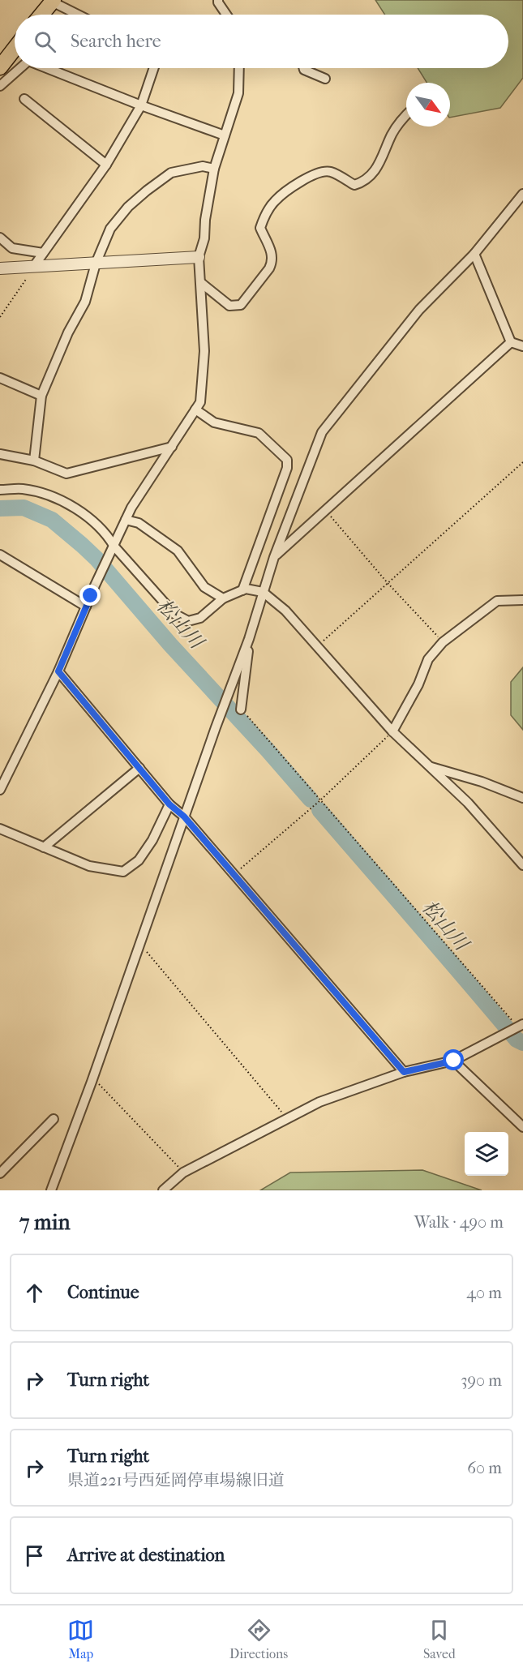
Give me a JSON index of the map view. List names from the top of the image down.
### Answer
{
  "water": ["松山川"],
  "north": "bottom right",
  "page": {
    "search": "Search here",
    "heading": ["7 min", "Walk · 490 m"],
    "list": [
      ["Continue", "40 m"],
      ["Turn right", "390 m"],
      ["Turn right", "県道221号西延岡停車場線旧道", "60 m"],
      "Arrive at destination"
    ],
    "nav": ["Map", "Directions", "Saved"]
  }
}
